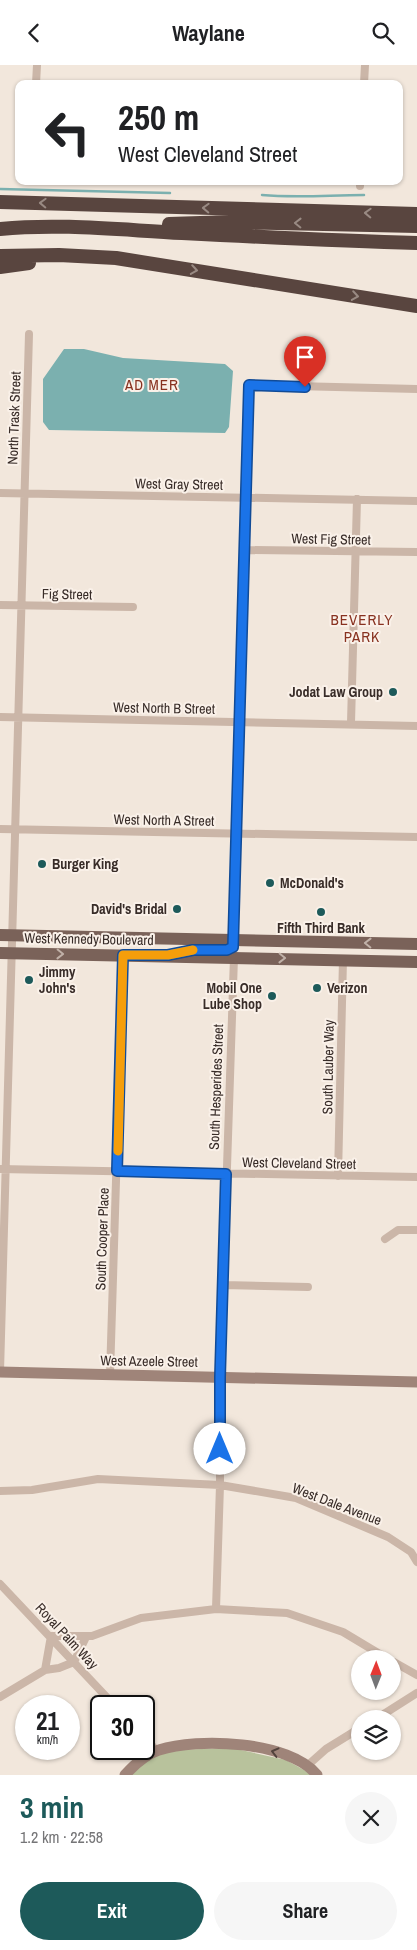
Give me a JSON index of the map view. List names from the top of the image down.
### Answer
{
  "streets": {
    "main road": ["West Kennedy Boulevard"],
    "street": [
      "North Trask Street",
      "West Gray Street",
      "West Fig Street",
      "Fig Street",
      "West North B Street",
      "West North A Street",
      "South Lauber Way",
      "South Hesperides Street",
      "West Cleveland Street",
      "South Cooper Place",
      "West Azeele Street",
      "West Dale Avenue",
      "Royal Palm Way"
    ]
  },
  "crossings": [
    ["North Trask Street", "West Gray Street"],
    ["North Trask Street", "Fig Street"],
    ["North Trask Street", "West North B Street"],
    ["North Trask Street", "West North A Street"],
    ["North Trask Street", "West Kennedy Boulevard"],
    ["North Trask Street", "West Cleveland Street"],
    ["North Trask Street", "West Azeele Street"],
    ["West Kennedy Boulevard", "South Lauber Way"],
    ["West Kennedy Boulevard", "South Hesperides Street"],
    ["West Kennedy Boulevard", "South Cooper Place"],
    ["South Lauber Way", "West Cleveland Street"],
    ["South Hesperides Street", "West Cleveland Street"],
    ["South Hesperides Street", "West Azeele Street"],
    ["South Hesperides Street", "West Dale Avenue"],
    ["West Cleveland Street", "South Cooper Place"],
    ["South Cooper Place", "West Azeele Street"]
  ],
  "districts": ["AD MER", "BEVERLY PARK"],
  "places": [
    "Jodat Law Group",
    "Burger King",
    "McDonald's",
    "David's Bridal",
    "Fifth Third Bank",
    "Jimmy John's",
    "Verizon",
    "Mobil One Lube Shop"
  ],
  "north": "top",
  "page": {
    "header": "Waylane",
    "turn": ["250 m", "West Cleveland Street"],
    "speed": "21 km/h",
    "limit": "30",
    "heading": ["3 min", "1.2 km · 22:58"],
    "buttons": ["Exit", "Share"]
  }
}
